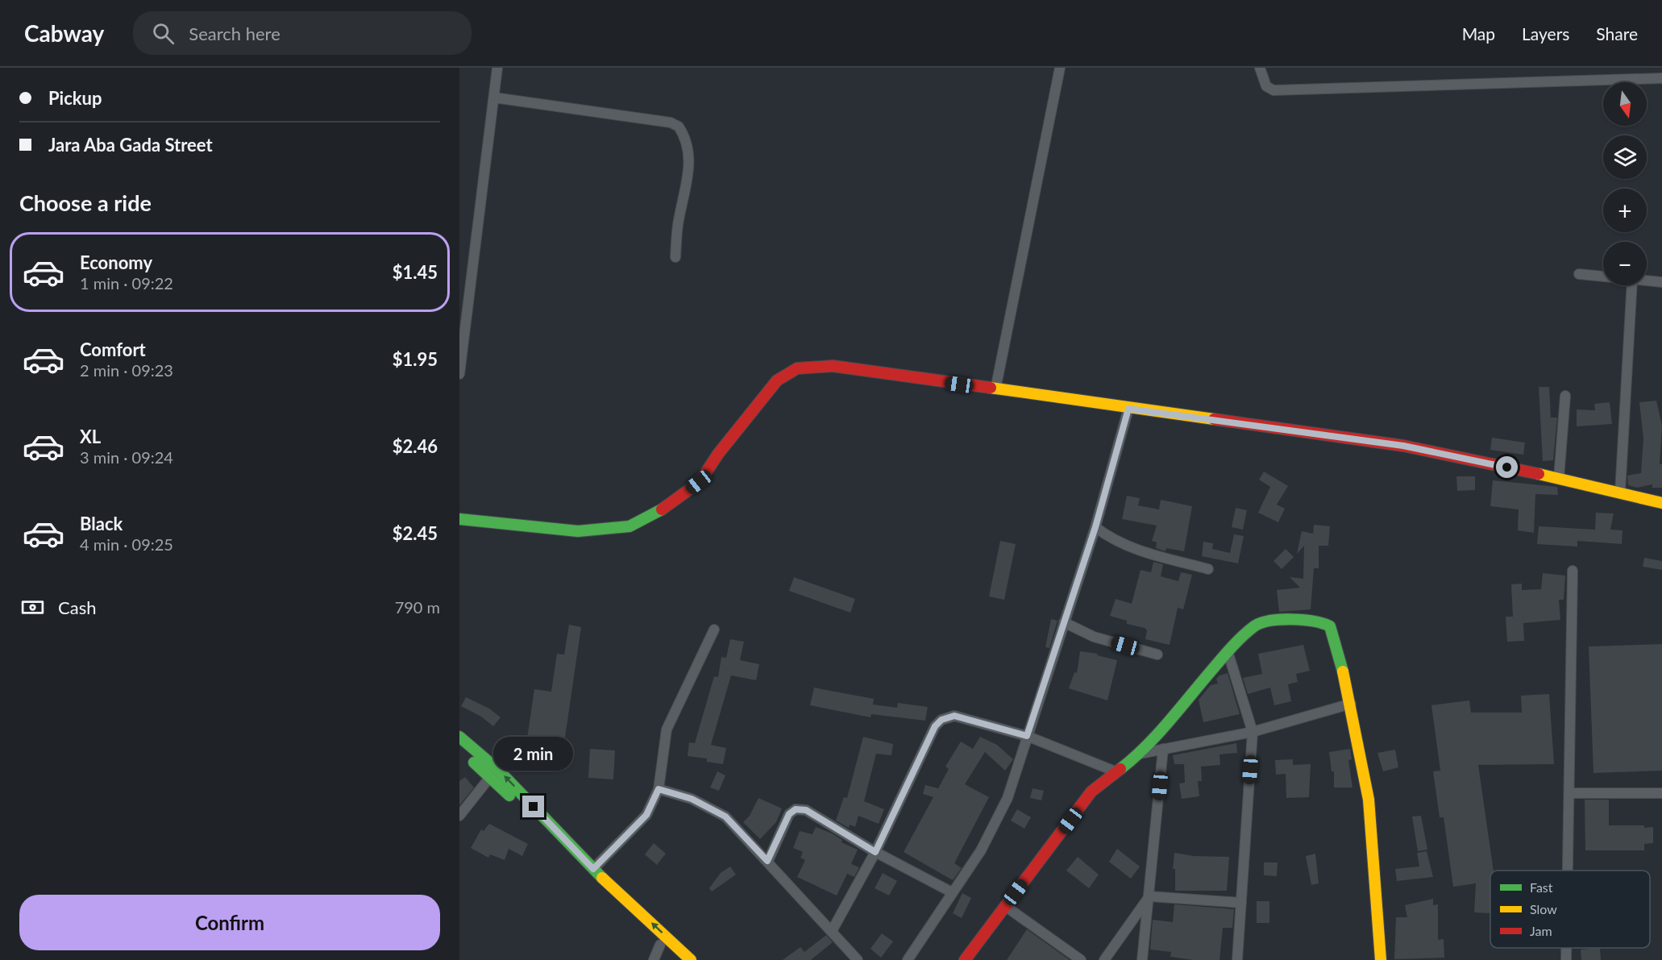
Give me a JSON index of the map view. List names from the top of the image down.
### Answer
{
  "legend": ["Fast", "Slow", "Jam"],
  "north": "bottom",
  "page": {
    "header": "Cabway",
    "search": "Search here",
    "nav": ["Map", "Layers", "Share"],
    "banner": ["Pickup", "Jara Aba Gada Street"],
    "map_buttons": ["+", "−"],
    "heading": "Choose a ride",
    "list": [
      {
        "name": "Economy",
        "note": "1 min · 09:22",
        "value": "$1.45"
      },
      {
        "name": "Comfort",
        "note": "2 min · 09:23",
        "value": "$1.95"
      },
      {
        "name": "XL",
        "note": "3 min · 09:24",
        "value": "$2.46"
      },
      {
        "name": "Black",
        "note": "4 min · 09:25",
        "value": "$2.45"
      }
    ],
    "pay": ["Cash", "790 m"],
    "bubble": "2 min",
    "buttons": "Confirm"
  }
}
